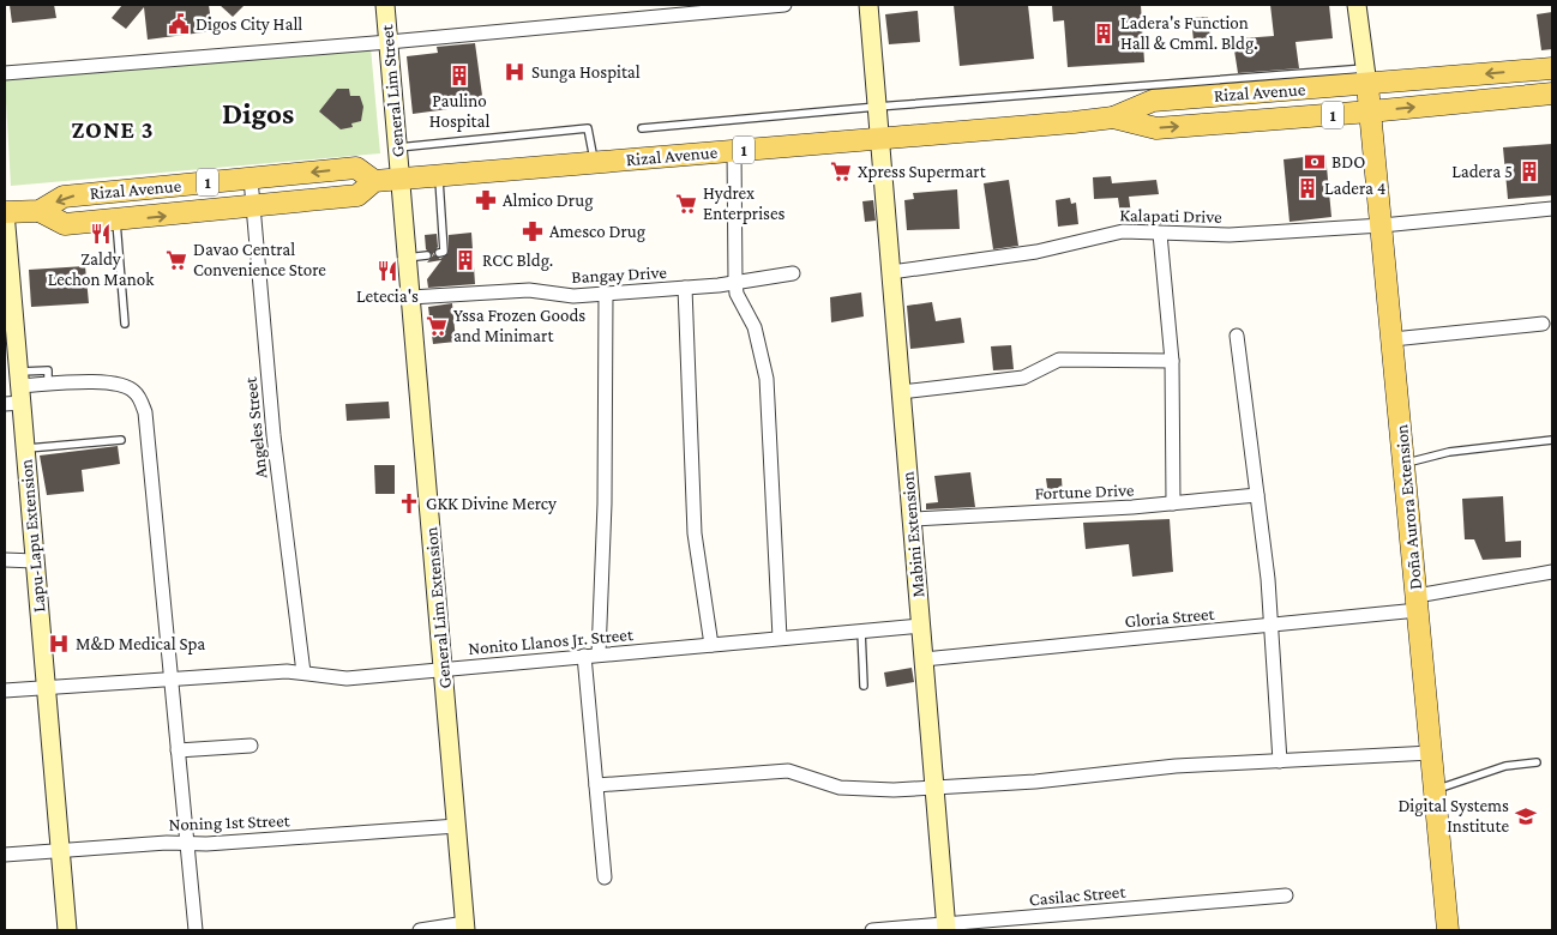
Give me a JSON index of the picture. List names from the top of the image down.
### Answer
{
  "streets": {
    "main road": ["Rizal Avenue", "1", "Doña Aurora Extension"],
    "street": [
      "General Lim Street",
      "Kalapati Drive",
      "Bangay Drive",
      "Angeles Street",
      "Fortune Drive",
      "Mabini Extension",
      "Lapu-Lapu Extension",
      "General Lim Extension",
      "Gloria Street",
      "Nonito Llanos Jr. Street",
      "Noning 1st Street",
      "Casilac Street"
    ]
  },
  "crossings": [
    ["General Lim Street", "Rizal Avenue"],
    ["General Lim Street", "General Lim Extension"],
    ["Rizal Avenue", "Angeles Street"],
    ["Rizal Avenue", "Doña Aurora Extension"],
    ["Rizal Avenue", "Mabini Extension"],
    ["Rizal Avenue", "Lapu-Lapu Extension"],
    ["Rizal Avenue", "General Lim Extension"],
    ["Kalapati Drive", "Doña Aurora Extension"],
    ["Kalapati Drive", "Mabini Extension"],
    ["Bangay Drive", "General Lim Extension"],
    ["Angeles Street", "Nonito Llanos Jr. Street"],
    ["Fortune Drive", "Mabini Extension"],
    ["Doña Aurora Extension", "Gloria Street"],
    ["Mabini Extension", "Gloria Street"],
    ["Mabini Extension", "Nonito Llanos Jr. Street"],
    ["Mabini Extension", "Casilac Street"],
    ["Lapu-Lapu Extension", "Nonito Llanos Jr. Street"],
    ["Lapu-Lapu Extension", "Noning 1st Street"],
    ["General Lim Extension", "Nonito Llanos Jr. Street"],
    ["General Lim Extension", "Noning 1st Street"]
  ],
  "districts": ["Digos", "ZONE 3"],
  "places": {
    "public building": ["Digos City Hall"],
    "building": [
      "Ladera's Function Hall & Cmml. Bldg.",
      "Paulino Hospital",
      "Ladera 5",
      "Ladera 4",
      "RCC Bldg."
    ],
    "hospital": ["Sunga Hospital", "M&D Medical Spa"],
    "bank": ["BDO"],
    "supermarket": [
      "Xpress Supermart",
      "Hydrex Enterprises",
      "Davao Central Convenience Store",
      "Yssa Frozen Goods and Minimart"
    ],
    "pharmacy": ["Almico Drug", "Amesco Drug"],
    "restaurant": ["Zaldy Lechon Manok", "Letecia's"],
    "church": ["GKK Divine Mercy"],
    "school or university": ["Digital Systems Institute"]
  }
}
